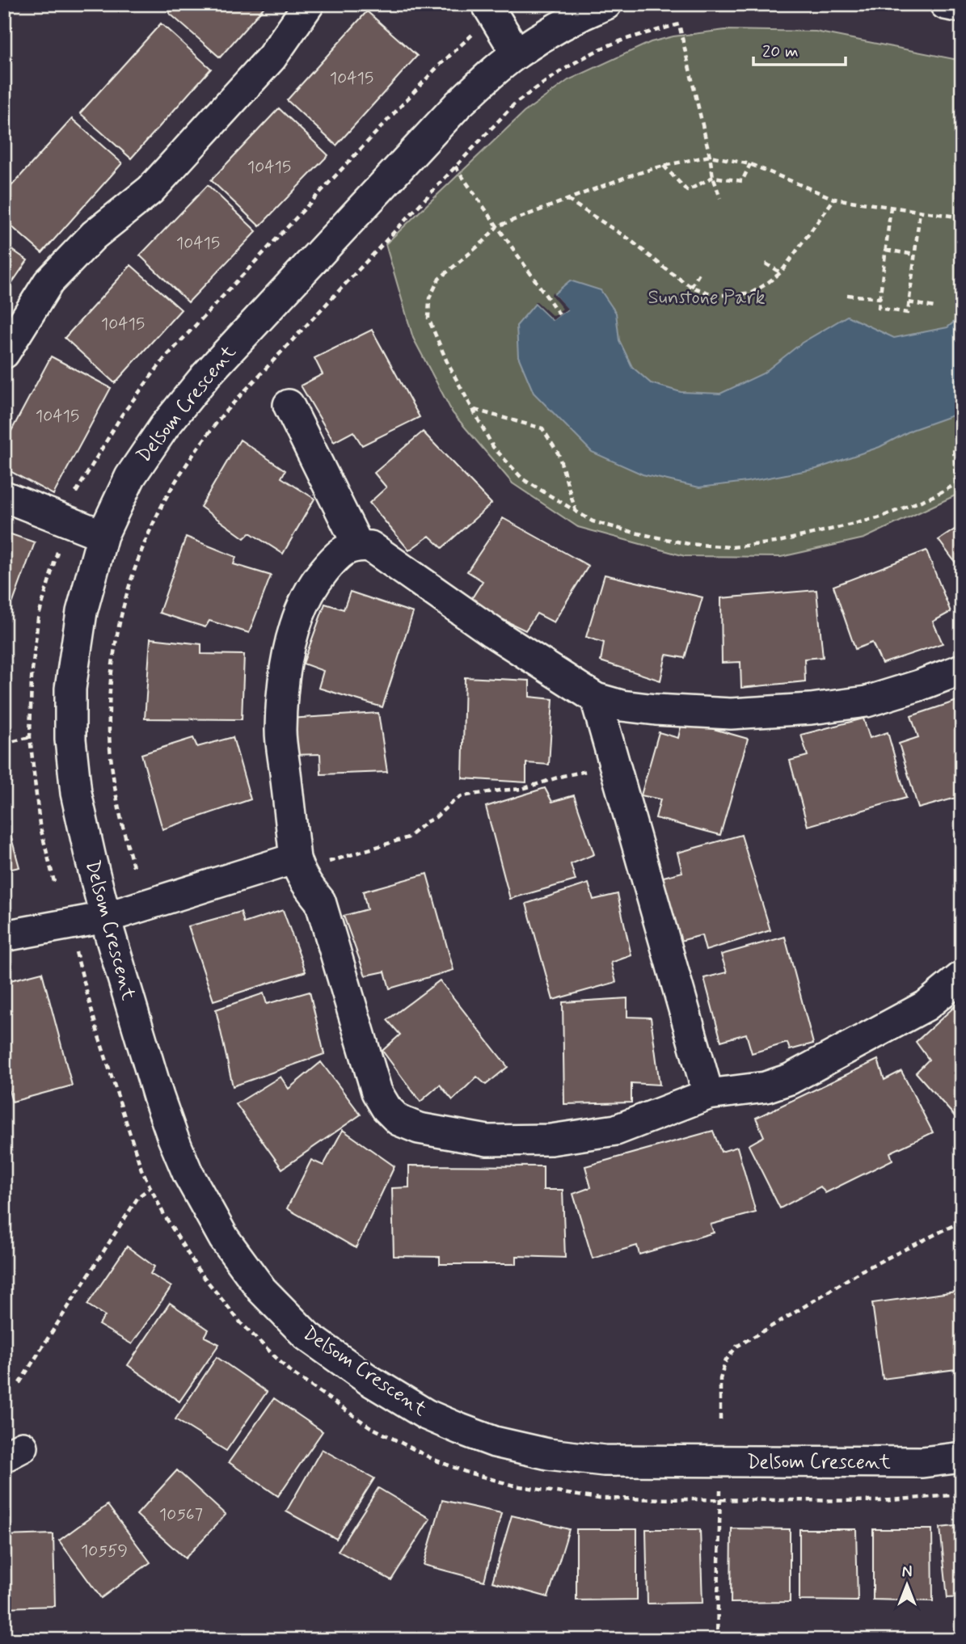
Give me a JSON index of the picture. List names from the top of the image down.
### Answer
{
  "streets": {
    "street": ["Delsom Crescent"]
  },
  "parks": ["Sunstone Park"],
  "house_numbers": [
    "10415",
    "10415",
    "10415",
    "10415",
    "10415",
    "10567",
    "10559"
  ],
  "scale_bar": "20 m",
  "north": "top"
}
